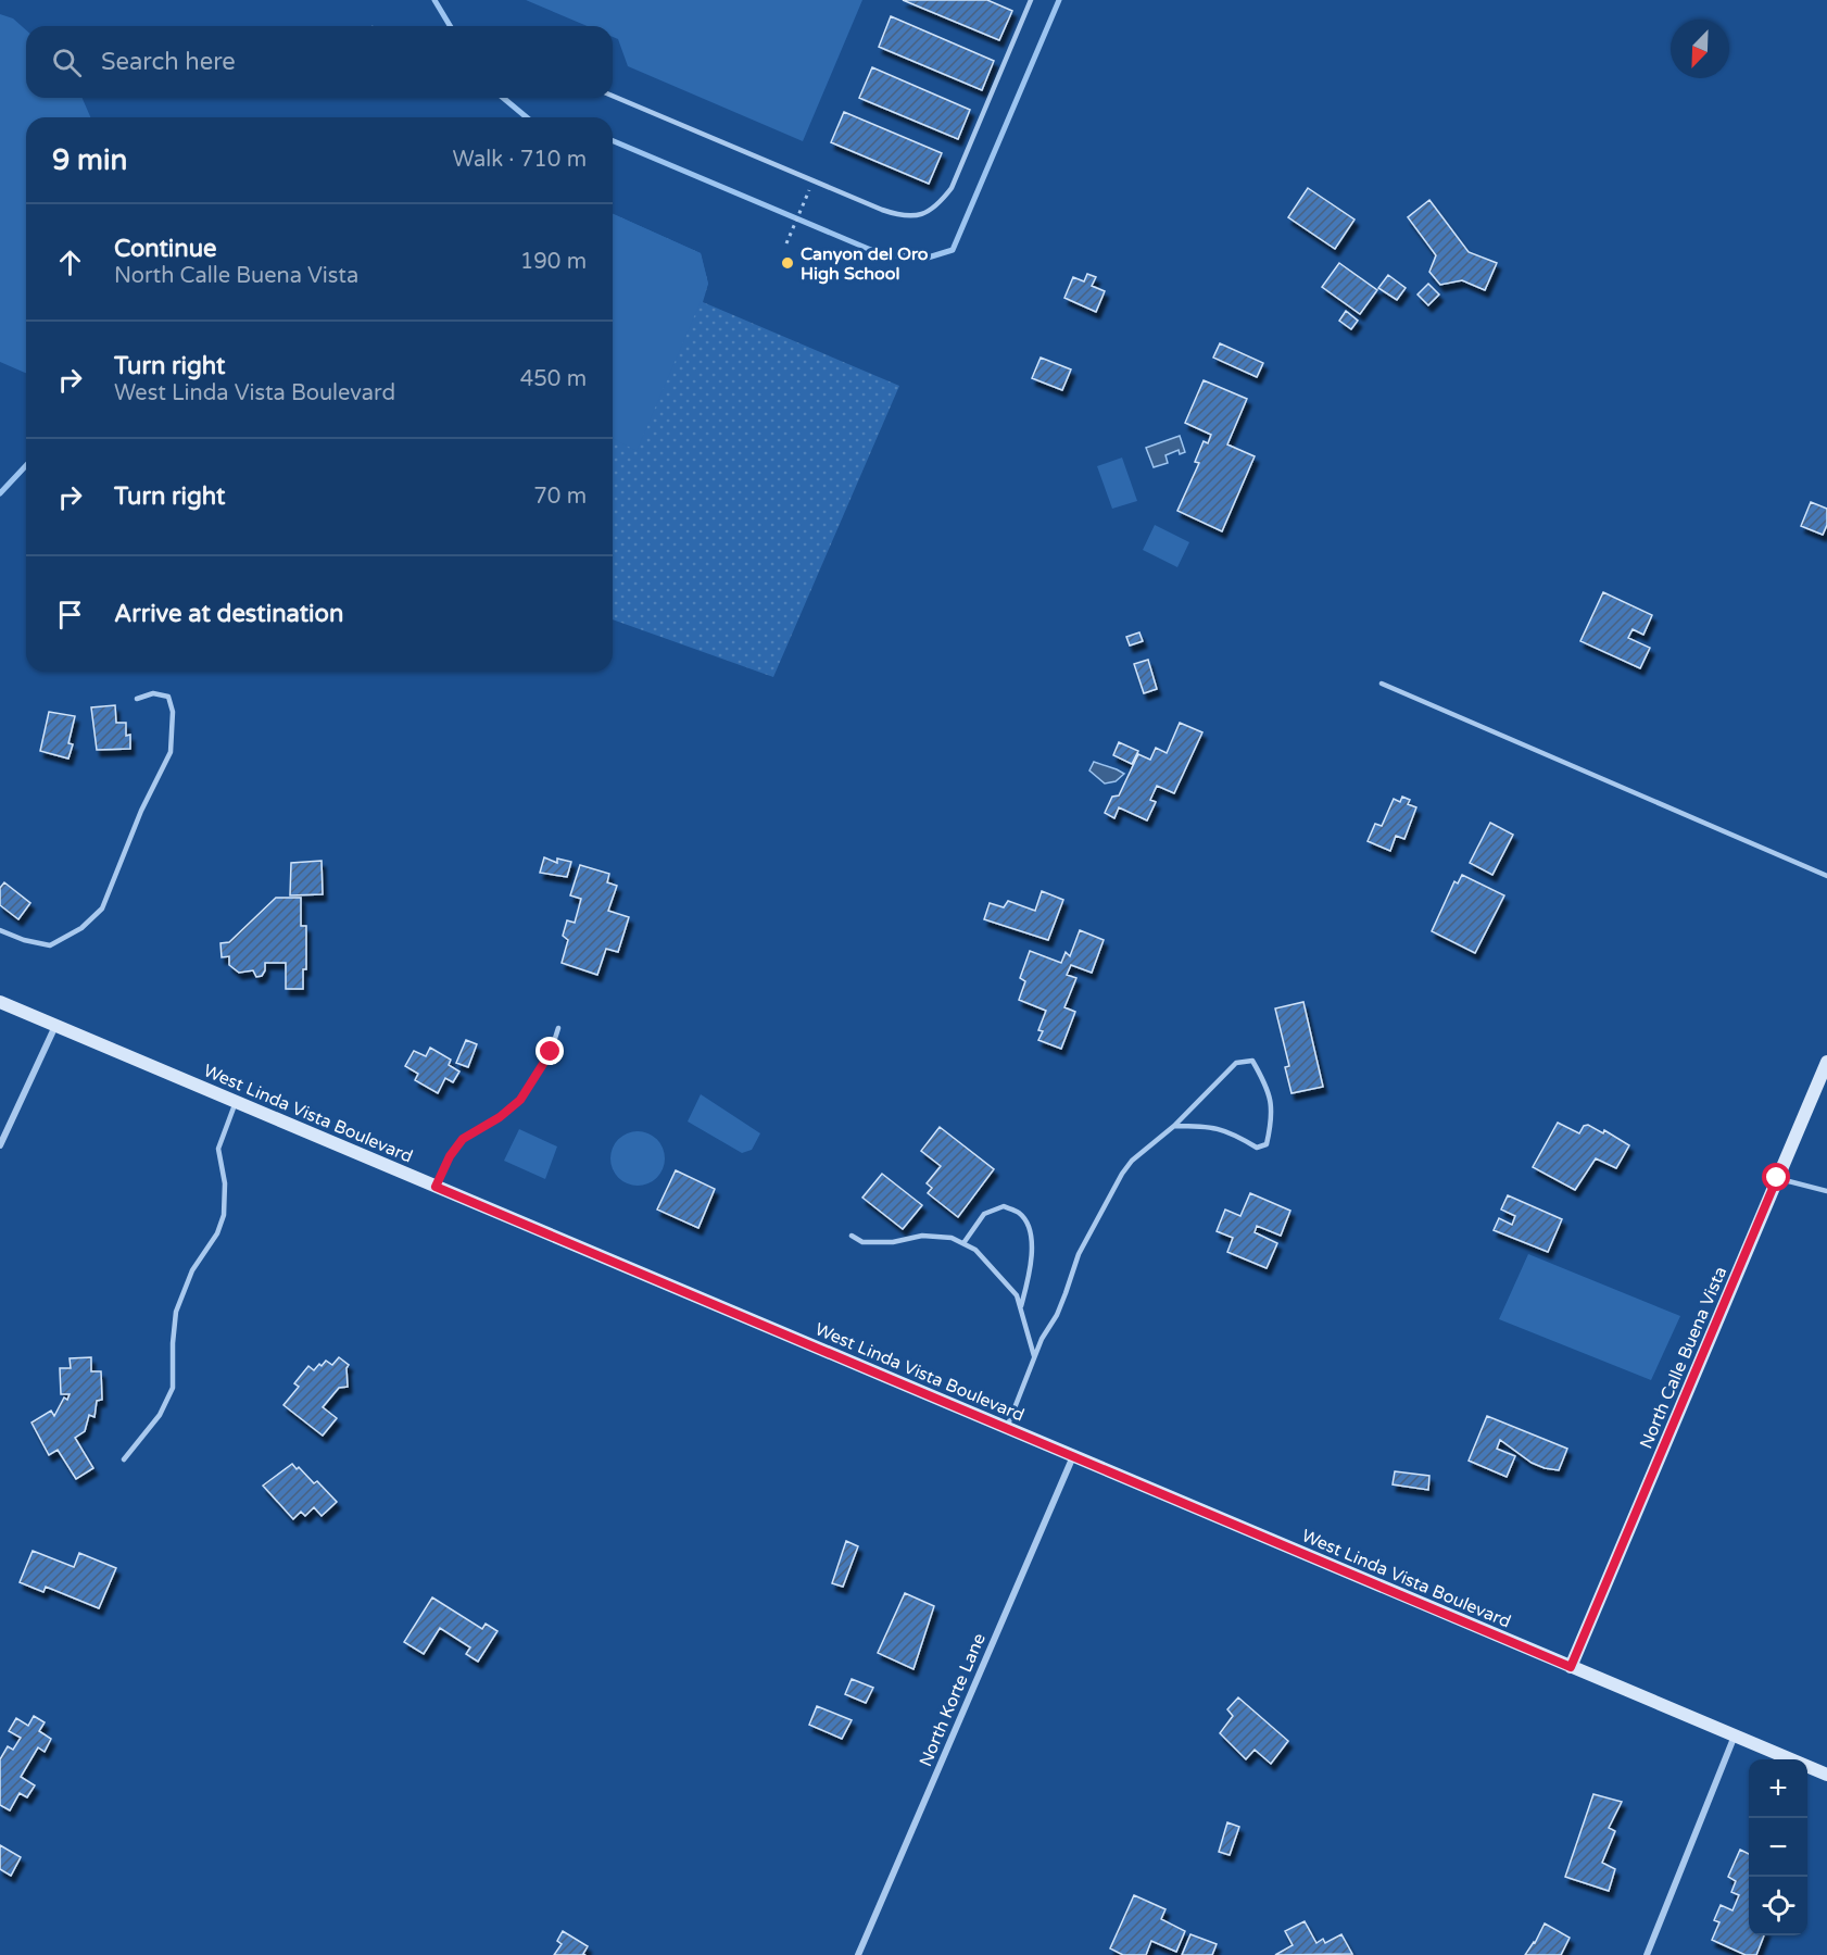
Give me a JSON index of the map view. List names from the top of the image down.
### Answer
{
  "streets": {
    "street": ["West Linda Vista Boulevard", "North Calle Buena Vista", "North Korte Lane"]
  },
  "crossings": [
    ["West Linda Vista Boulevard", "North Calle Buena Vista"],
    ["West Linda Vista Boulevard", "North Korte Lane"]
  ],
  "places": ["Canyon del Oro High School"],
  "north": "bottom left",
  "page": {
    "search": "Search here",
    "heading": ["9 min", "Walk · 710 m"],
    "list": [
      ["Continue", "North Calle Buena Vista", "190 m"],
      ["Turn right", "West Linda Vista Boulevard", "450 m"],
      ["Turn right", "70 m"],
      "Arrive at destination"
    ],
    "map_buttons": ["+", "−"]
  }
}
